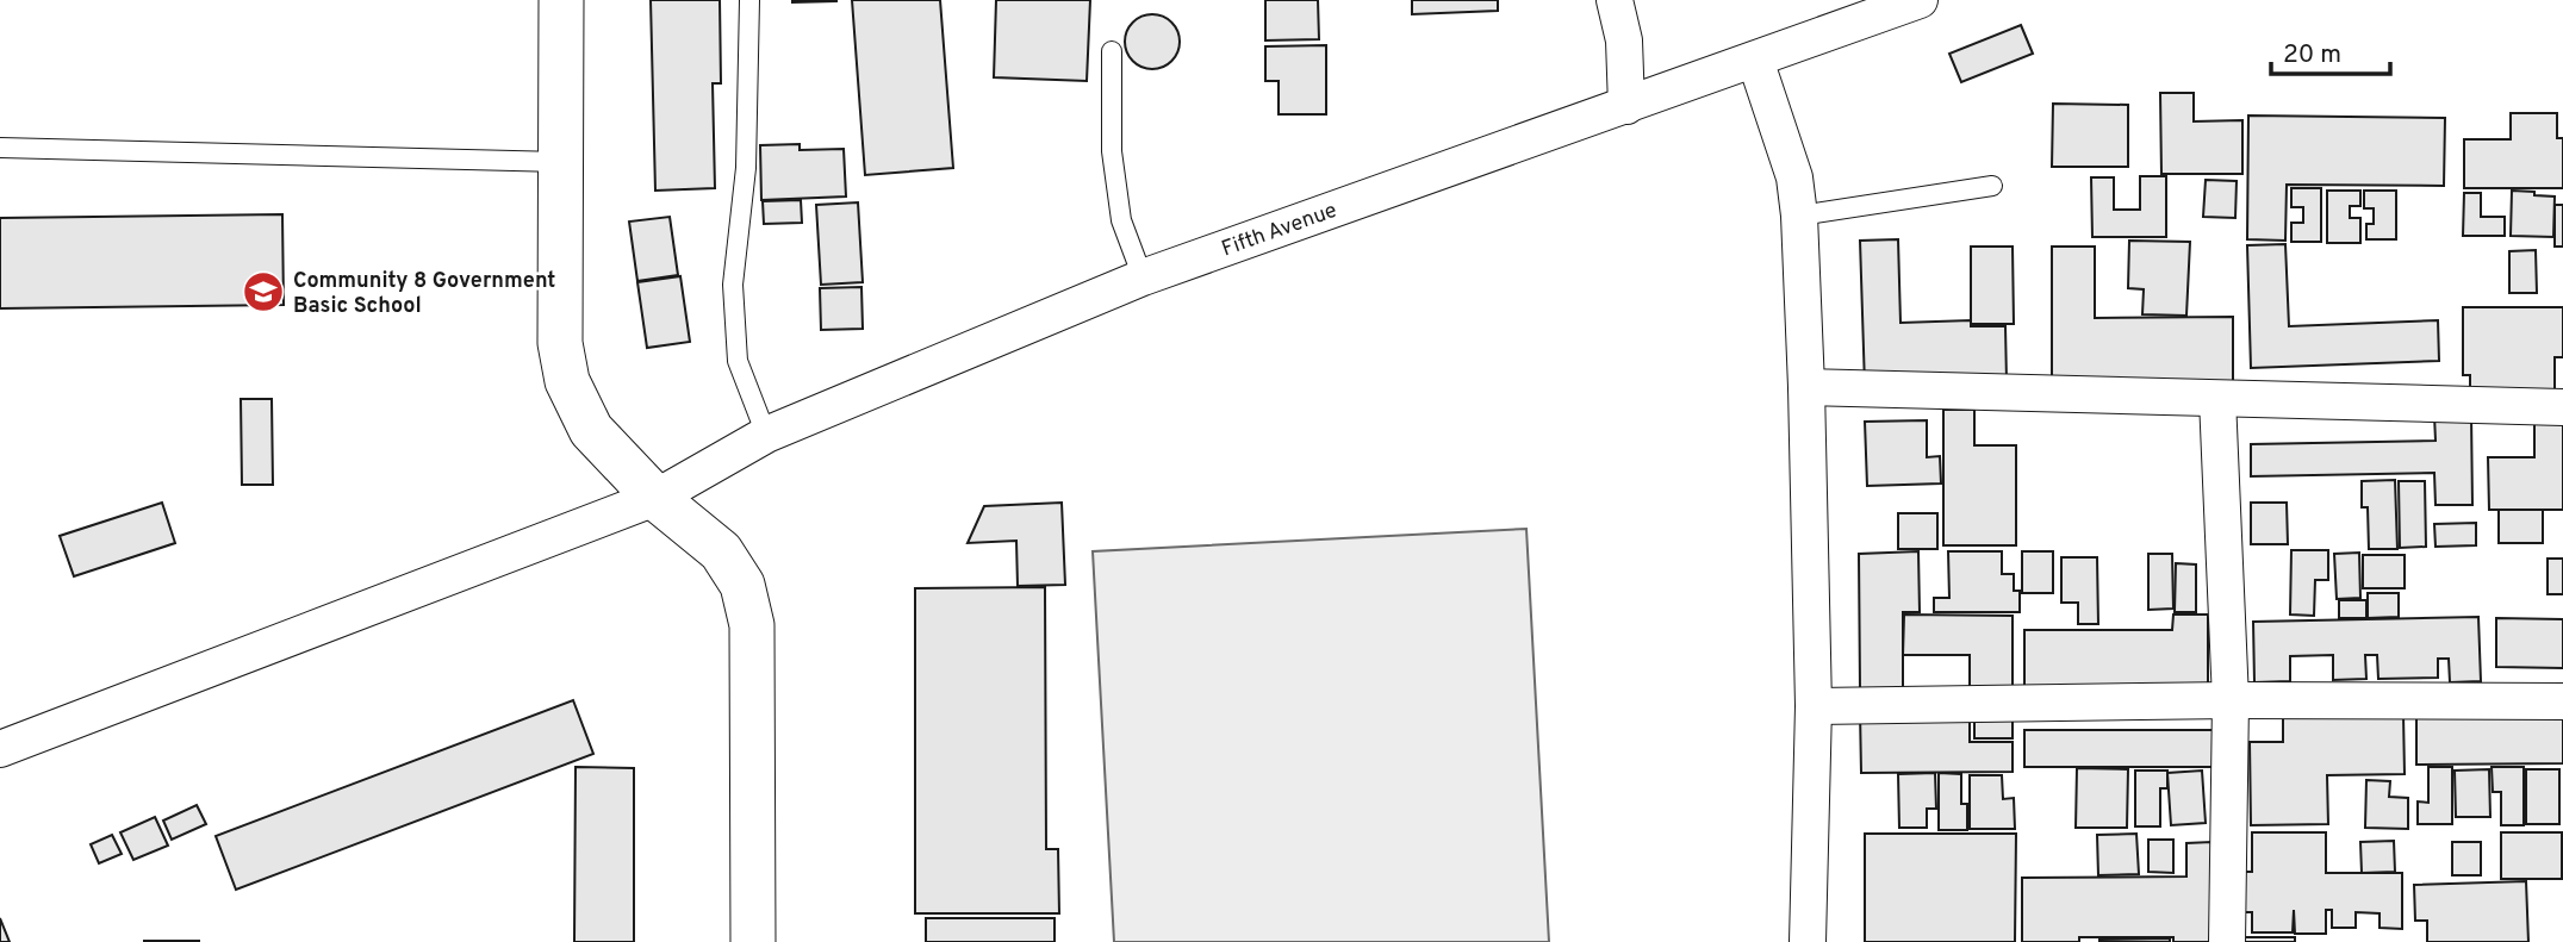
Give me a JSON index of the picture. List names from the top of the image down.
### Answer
{
  "streets": {
    "street": ["Fifth Avenue"]
  },
  "places": {
    "school or university": ["Community 8 Government Basic School"]
  },
  "scale_bar": "20 m"
}
